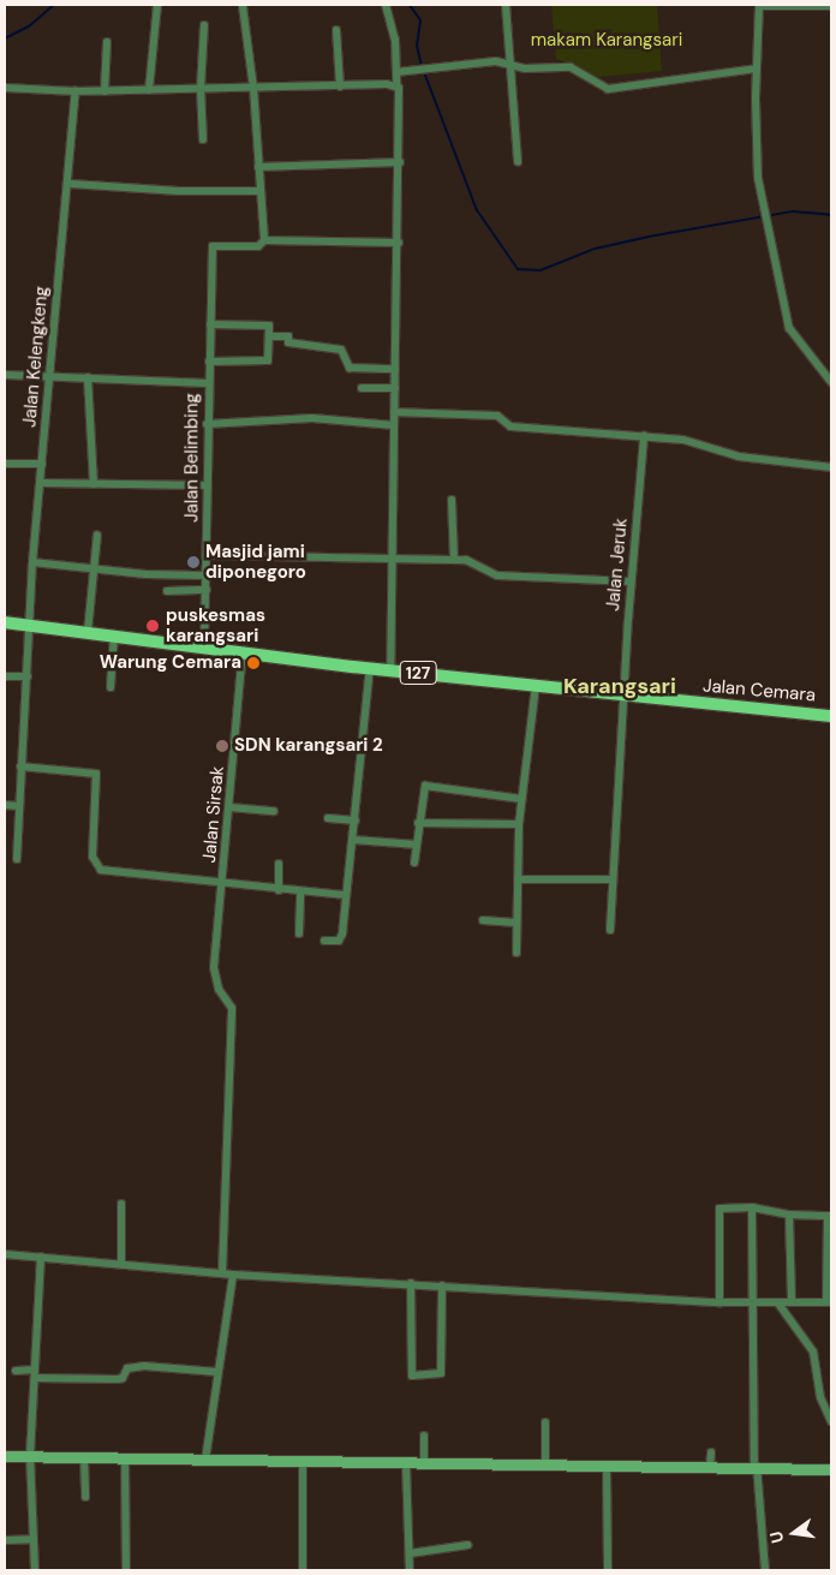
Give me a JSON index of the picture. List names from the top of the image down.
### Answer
{
  "streets": {
    "main road": ["127", "Jalan Cemara"],
    "street": [
      "Jalan Kelengkeng",
      "Jalan Belimbing",
      "Jalan Jeruk",
      "Jalan Sirsak"
    ]
  },
  "crossings": [
    ["Jalan Kelengkeng", "Jalan Cemara"],
    ["Jalan Belimbing", "Jalan Cemara"],
    ["Jalan Jeruk", "Jalan Cemara"],
    ["Jalan Cemara", "Jalan Sirsak"]
  ],
  "districts": ["Karangsari"],
  "parks": ["makam Karangsari"],
  "places": [
    "Masjid jami diponegoro",
    "puskesmas karangsari",
    "Warung Cemara",
    "SDN karangsari 2"
  ],
  "north": "left"
}
